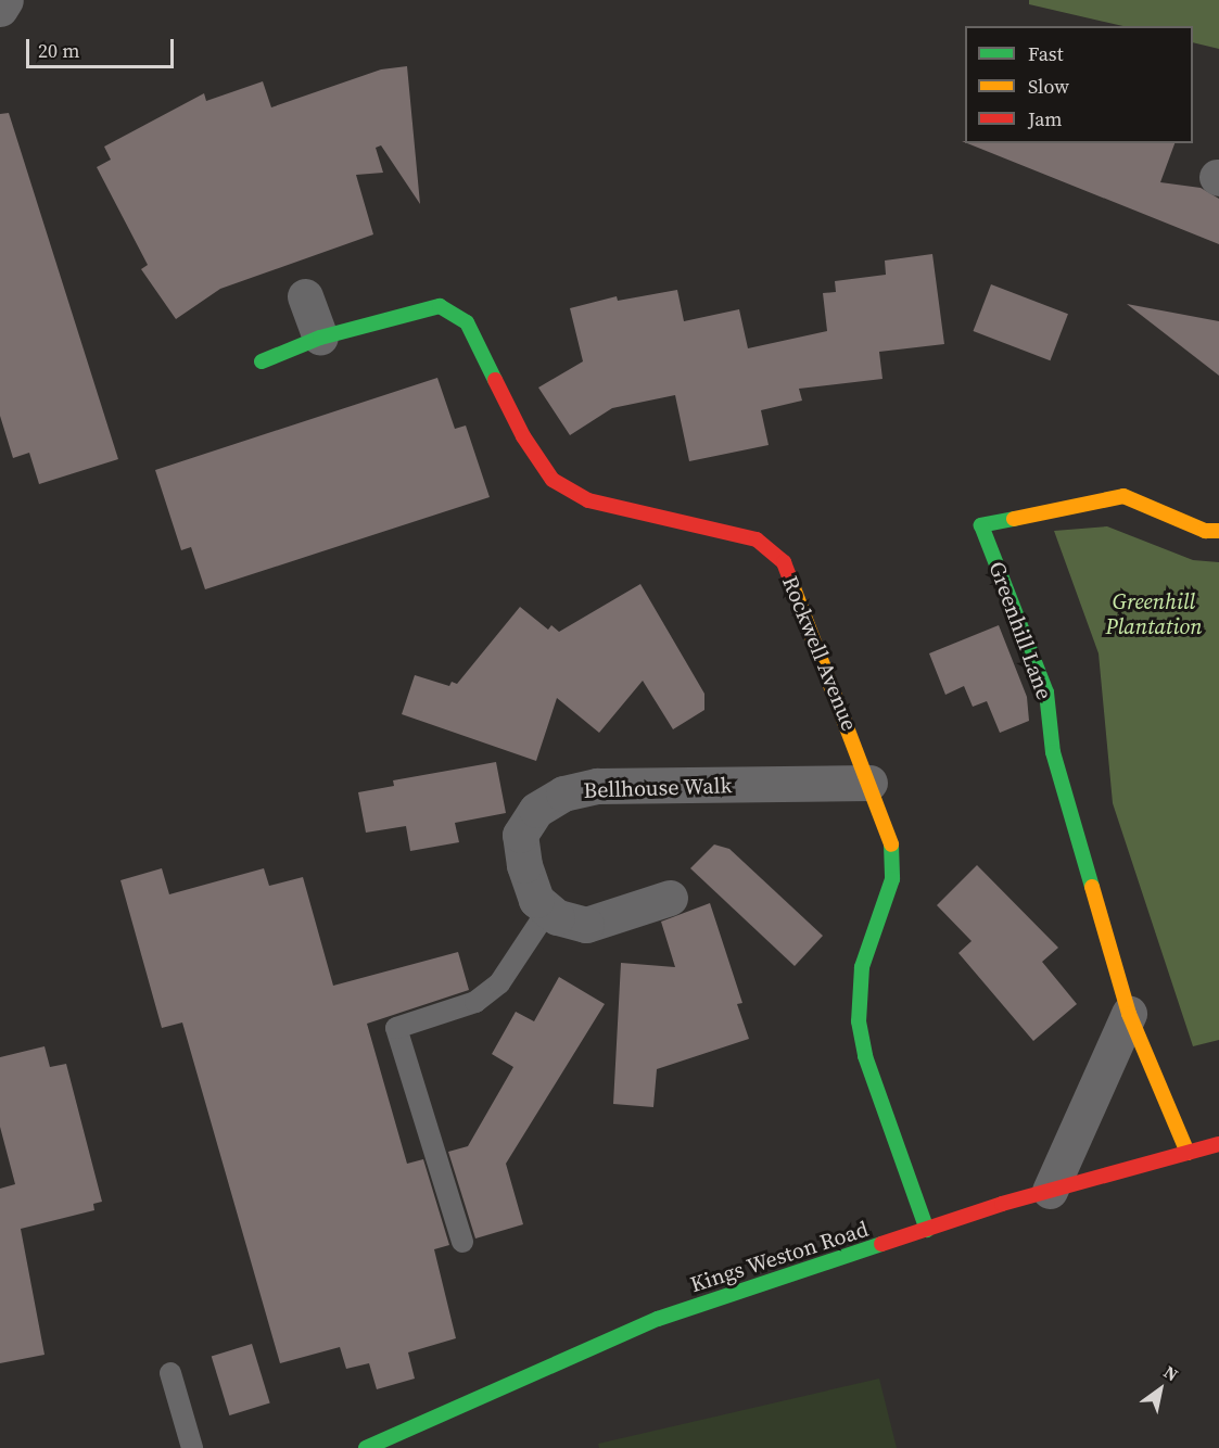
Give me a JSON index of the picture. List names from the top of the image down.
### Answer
{
  "streets": {
    "street": [
      "Greenhill Lane",
      "Rockwell Avenue",
      "Bellhouse Walk",
      "Kings Weston Road"
    ]
  },
  "crossings": [
    ["Greenhill Lane", "Kings Weston Road"],
    ["Rockwell Avenue", "Bellhouse Walk"],
    ["Rockwell Avenue", "Kings Weston Road"]
  ],
  "parks": ["Greenhill Plantation"],
  "legend": ["Fast", "Slow", "Jam"],
  "scale_bar": "20 m",
  "north": "top right"
}
